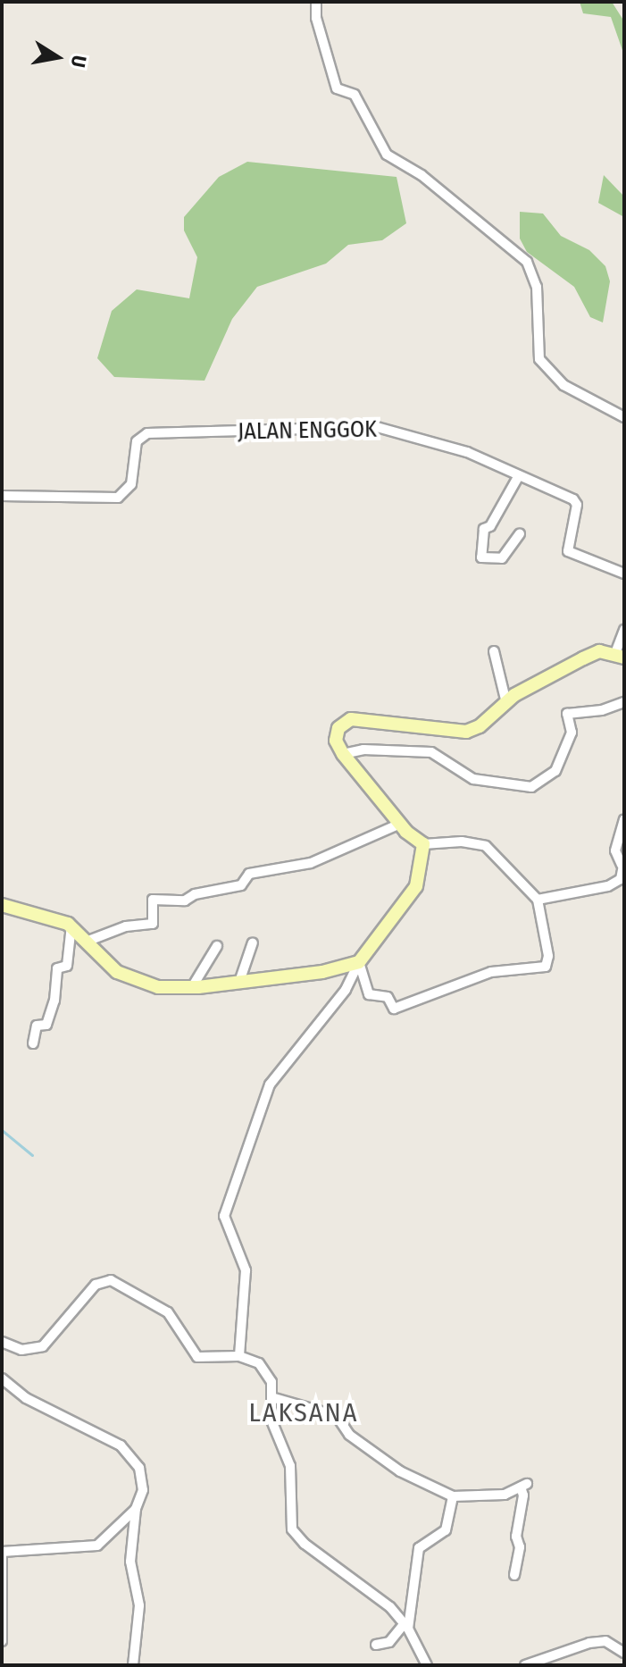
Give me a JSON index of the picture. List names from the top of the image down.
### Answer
{
  "streets": {
    "street": ["JALAN ENGGOK"]
  },
  "districts": ["LAKSANA"],
  "north": "right"
}
